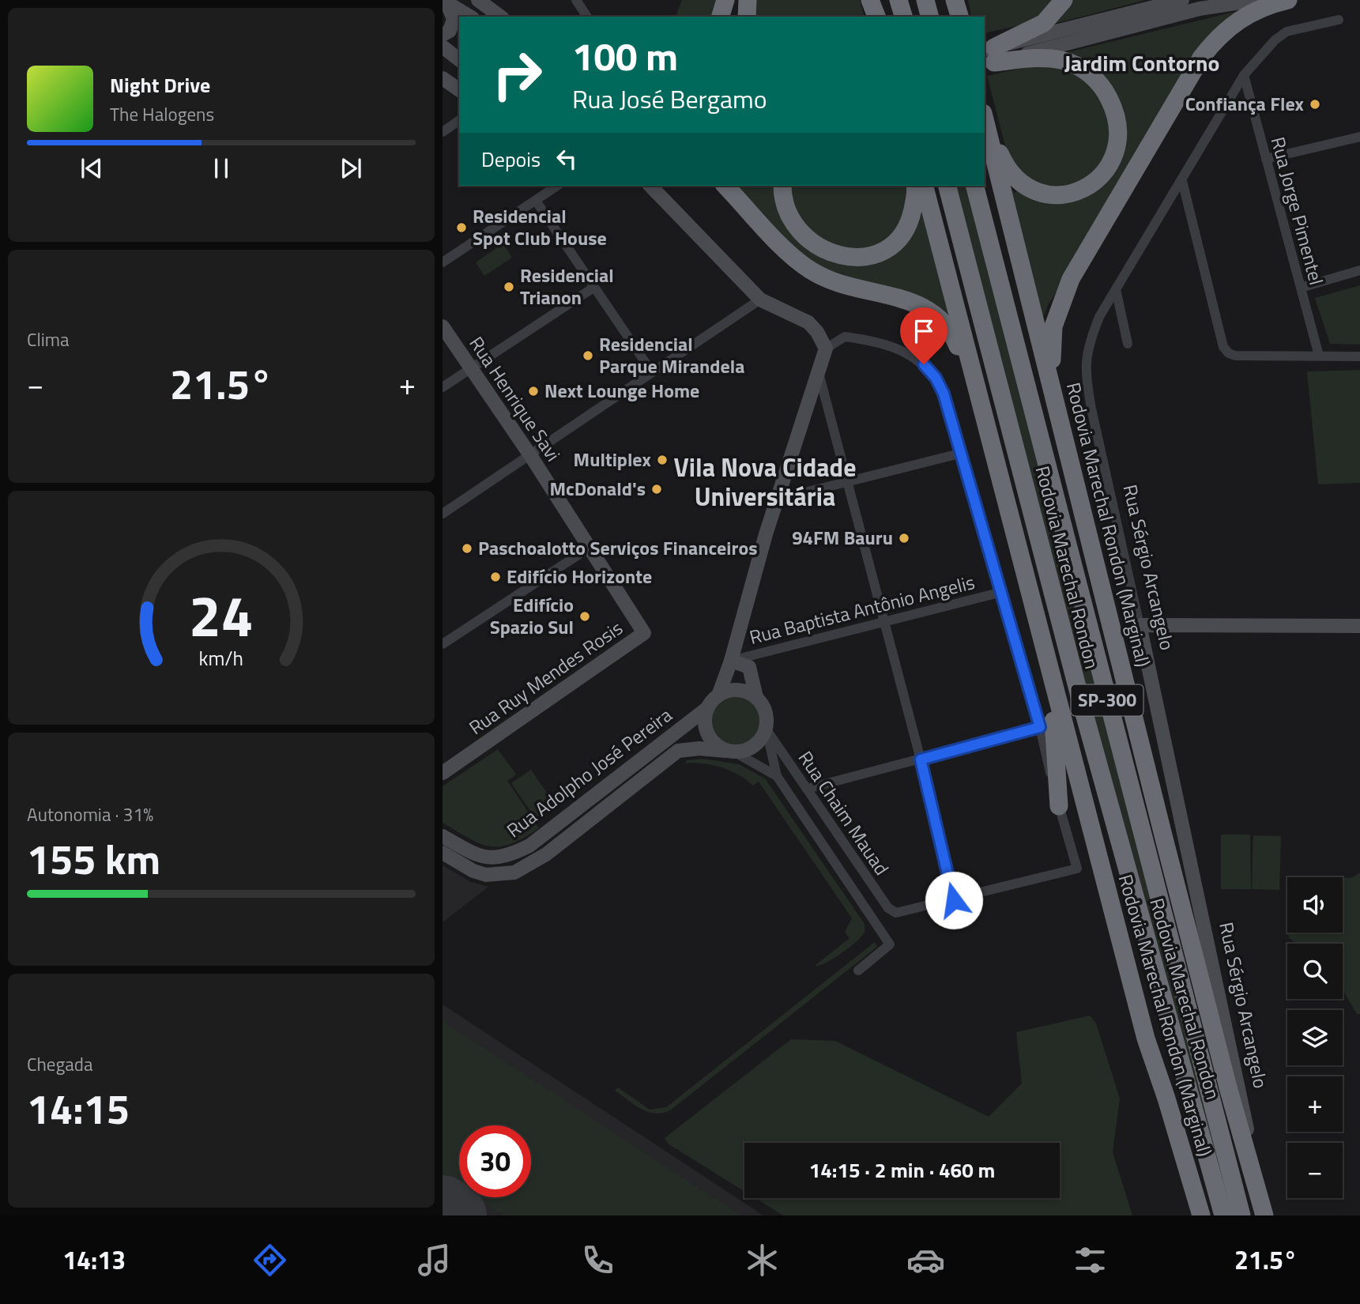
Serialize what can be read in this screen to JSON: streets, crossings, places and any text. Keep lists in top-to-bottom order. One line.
{"streets":{"highway":["Rodovia Marechal Rondon (Marginal)","Rodovia Marechal Rondon","Rua Sérgio Arcangelo","SP-300"],"street":["Rua Jorge Pimentel","Rua Henrique Savi","Rua Baptista Antônio Angelis","Rua Ruy Mendes Rosis","Rua Adolpho José Pereira","Rua Chaim Mauad"]},"crossings":[["Rua Jorge Pimentel","Rua Sérgio Arcangelo"],["Rua Henrique Savi","Rua Ruy Mendes Rosis"],["Rodovia Marechal Rondon (Marginal)","Rua Sérgio Arcangelo"],["Rua Adolpho José Pereira","Rua Chaim Mauad"]],"districts":["Jardim Contorno","Vila Nova Cidade Universitária"],"places":["Confiança Flex","Residencial Spot Club House","Residencial Trianon","Residencial Parque Mirandela","Next Lounge Home","Multiplex","McDonald's","94FM Bauru","Paschoalotto Serviços Financeiros","Edifício Horizonte","Edifício Spazio Sul"],"page":{"turn":["100 m","Rua José Bergamo"],"song":["Night Drive","The Halogens"],"then":"Depois","tile":["Clima",["Autonomia · 31%","155 km"],["Chegada","14:15"]],"heat":["−","21.5°","+"],"map_buttons":["+","−"],"limit":"30","trip":"14:15 · 2 min · 460 m","tabs":["14:13","21.5°"],"gauge":["24","km/h"]}}
